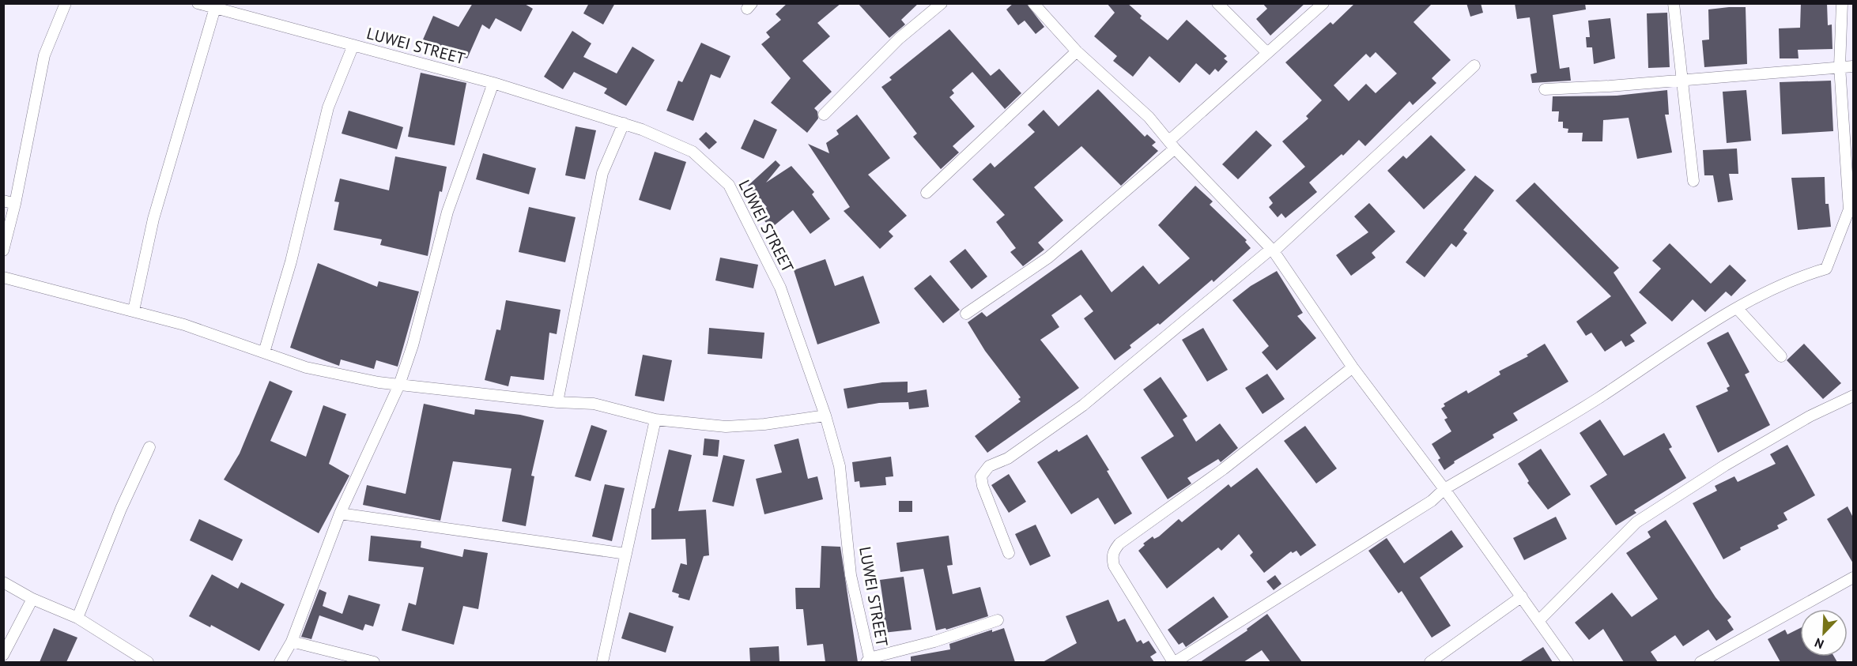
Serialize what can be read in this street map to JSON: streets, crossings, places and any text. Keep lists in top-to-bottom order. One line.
{"streets":{"street":["LUWEI STREET"]},"north":"bottom left"}
